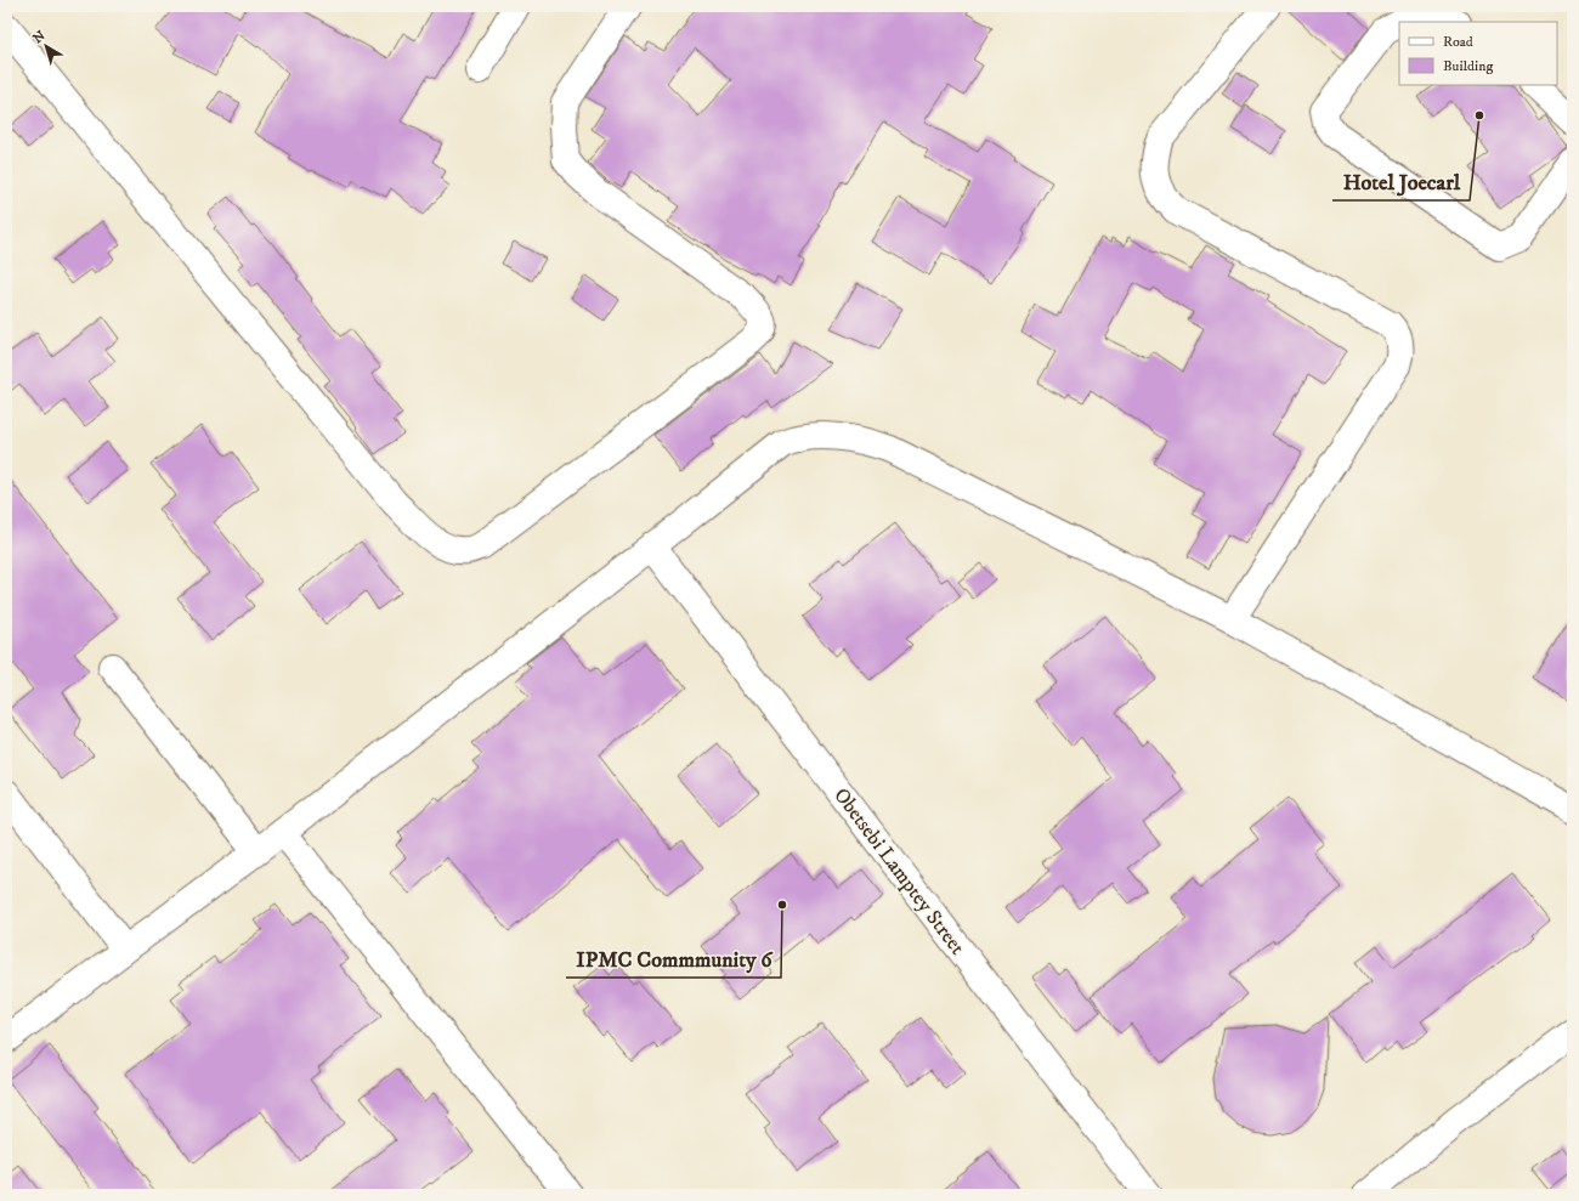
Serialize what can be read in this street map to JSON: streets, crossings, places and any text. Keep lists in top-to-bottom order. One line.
{"streets":{"street":["Obetsebi Lamptey Street"]},"places":["Hotel Joecarl","IPMC Commmunity 6"],"legend":["Road","Building"],"north":"top left"}
